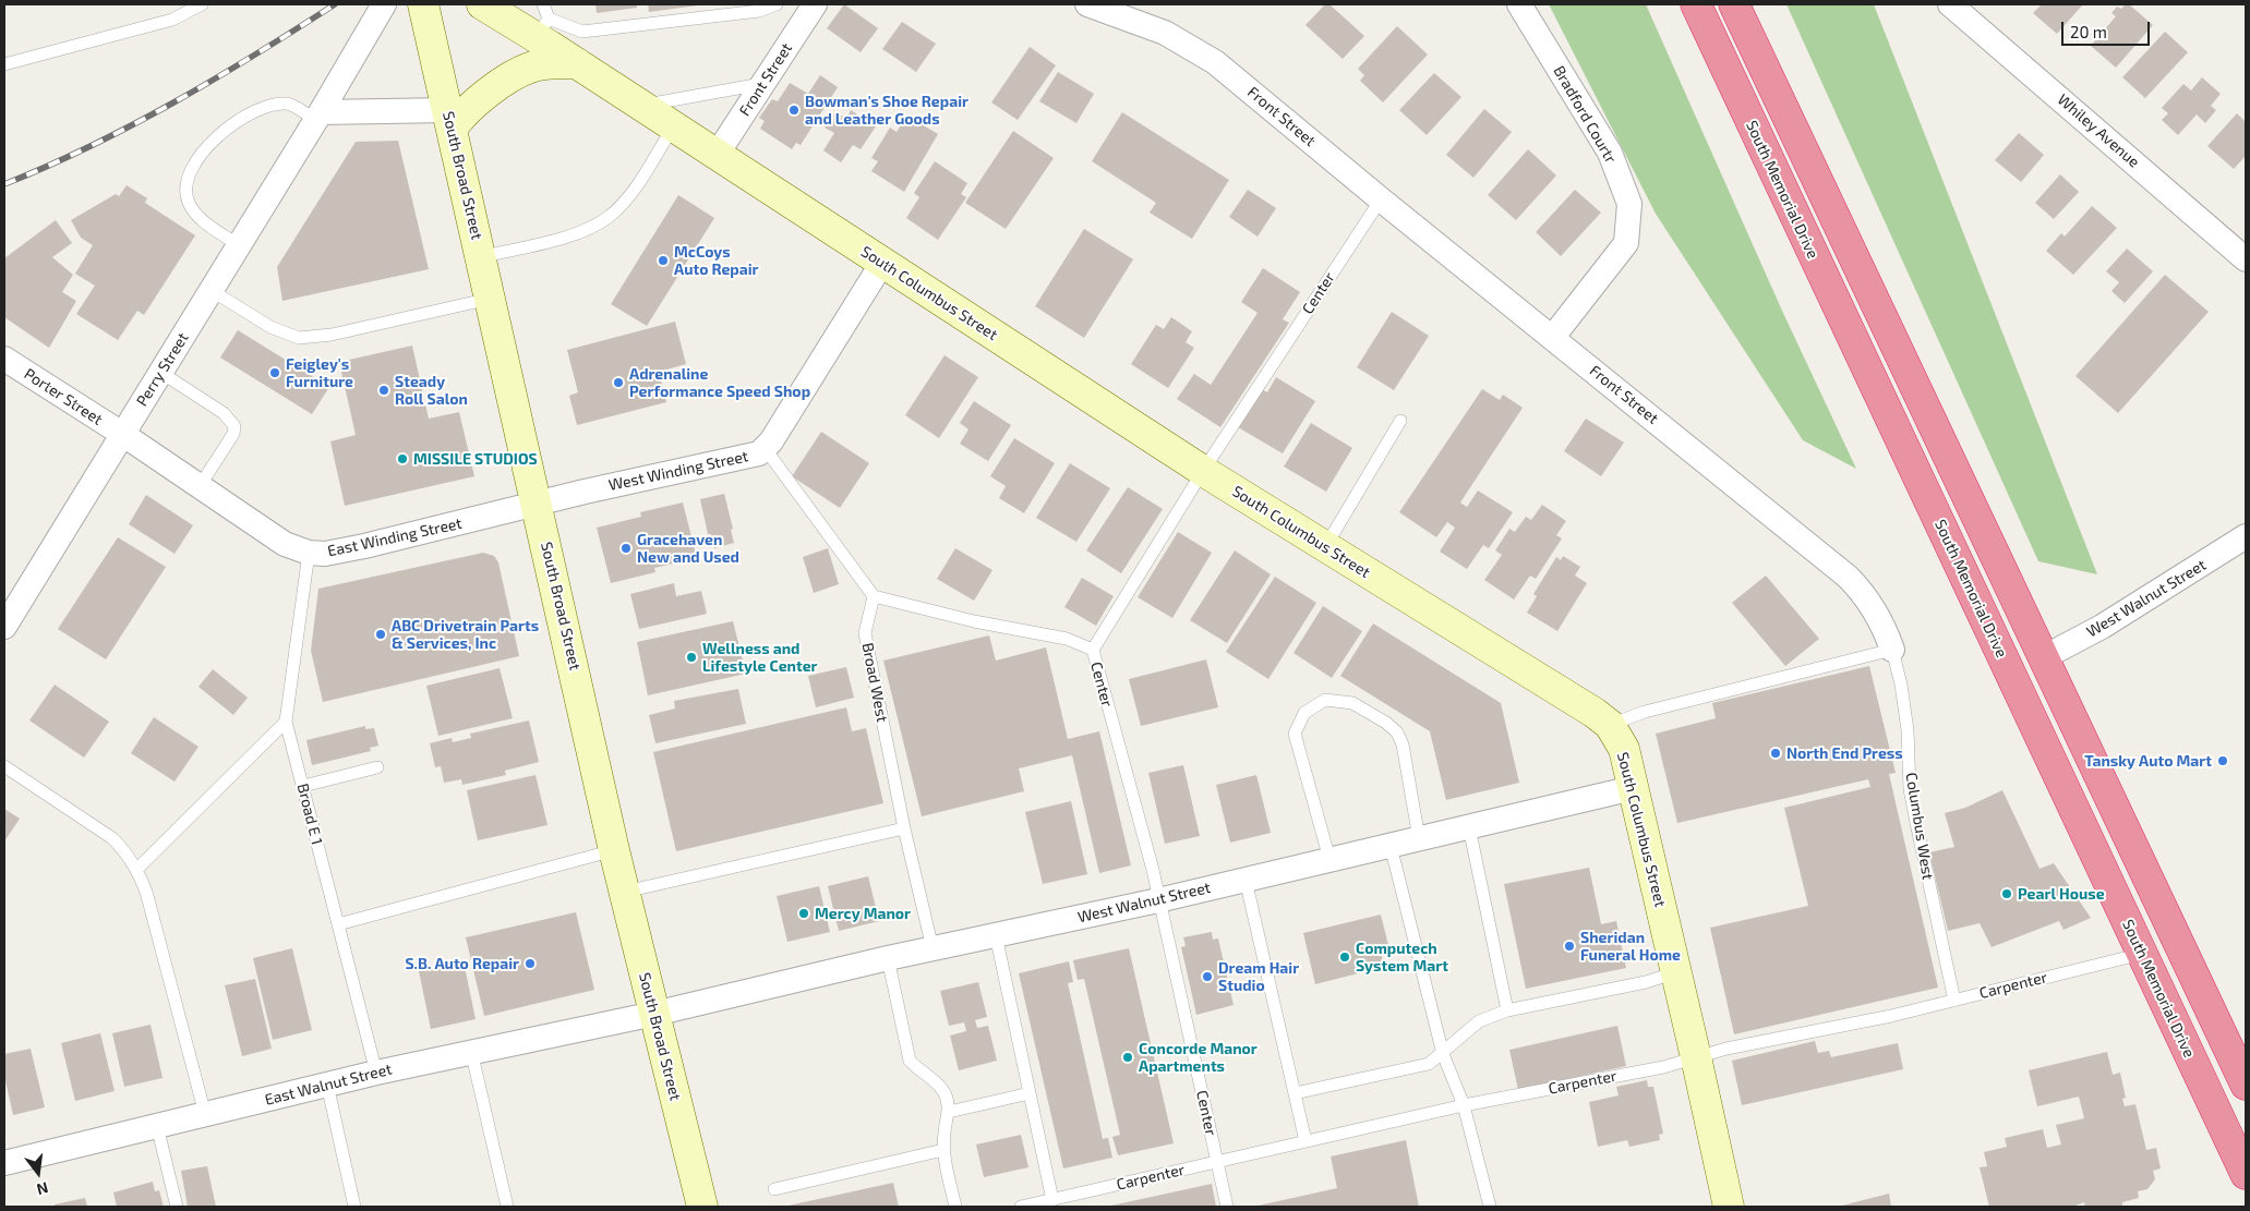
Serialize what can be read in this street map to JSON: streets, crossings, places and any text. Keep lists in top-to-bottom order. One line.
{"streets":{"highway":["South Memorial Drive"],"street":["Front Street","Bradford Courtr","Whiley Avenue","South Broad Street","South Columbus Street","Perry Street","Porter Street","West Winding Street","East Winding Street","West Walnut Street","East Walnut Street"],"lane":["Center","Broad West","Broad E 1","Columbus West","Carpenter"]},"crossings":[["Front Street","Bradford Courtr"],["Front Street","South Columbus Street"],["Front Street","Center"],["Front Street","Columbus West"],["South Broad Street","West Winding Street"],["South Broad Street","East Winding Street"],["South Broad Street","West Walnut Street"],["South Broad Street","East Walnut Street"],["South Memorial Drive","Carpenter"],["South Columbus Street","Center"],["South Columbus Street","West Winding Street"],["South Columbus Street","West Walnut Street"],["South Columbus Street","Carpenter"],["Center","West Walnut Street"],["Center","Carpenter"],["Perry Street","Porter Street"],["Perry Street","East Winding Street"],["Porter Street","East Winding Street"],["West Winding Street","East Winding Street"],["East Winding Street","Broad E 1"],["West Walnut Street","Broad West"],["West Walnut Street","East Walnut Street"],["Broad E 1","East Walnut Street"],["Columbus West","Carpenter"]],"places":["Bowman's Shoe Repair and Leather Goods","McCoys Auto Repair","Feigley's Furniture","Adrenaline Performance Speed Shop","Steady Roll Salon","MISSILE STUDIOS","Gracehaven New and Used","ABC Drivetrain Parts & Services, Inc","Wellness and Lifestyle Center","North End Press","Tansky Auto Mart","Pearl House","Mercy Manor","Sheridan Funeral Home","Computech System Mart","S.B. Auto Repair","Dream Hair Studio","Concorde Manor Apartments"],"scale_bar":"20 m","north":"bottom"}
